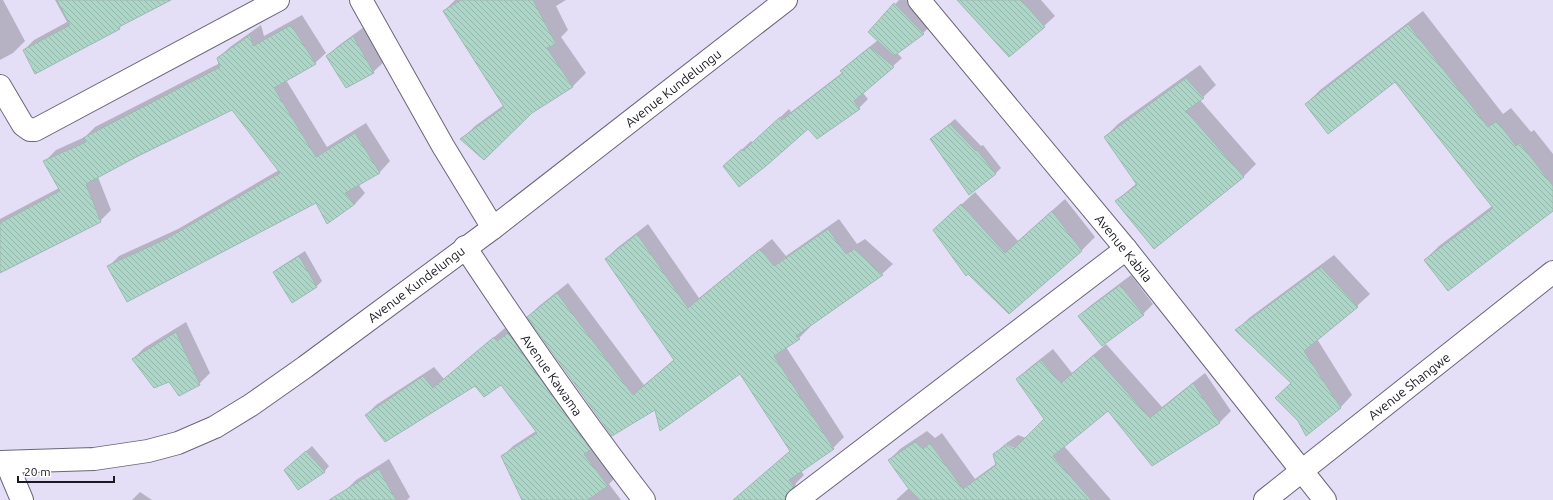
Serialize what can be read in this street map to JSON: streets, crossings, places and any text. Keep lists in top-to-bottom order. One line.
{"streets":{"street":["Avenue Kundelungu","Avenue Kabila","Avenue Kawama","Avenue Shangwe"]},"crossings":[["Avenue Kundelungu","Avenue Kawama"],["Avenue Kabila","Avenue Shangwe"]],"scale_bar":"20 m"}
